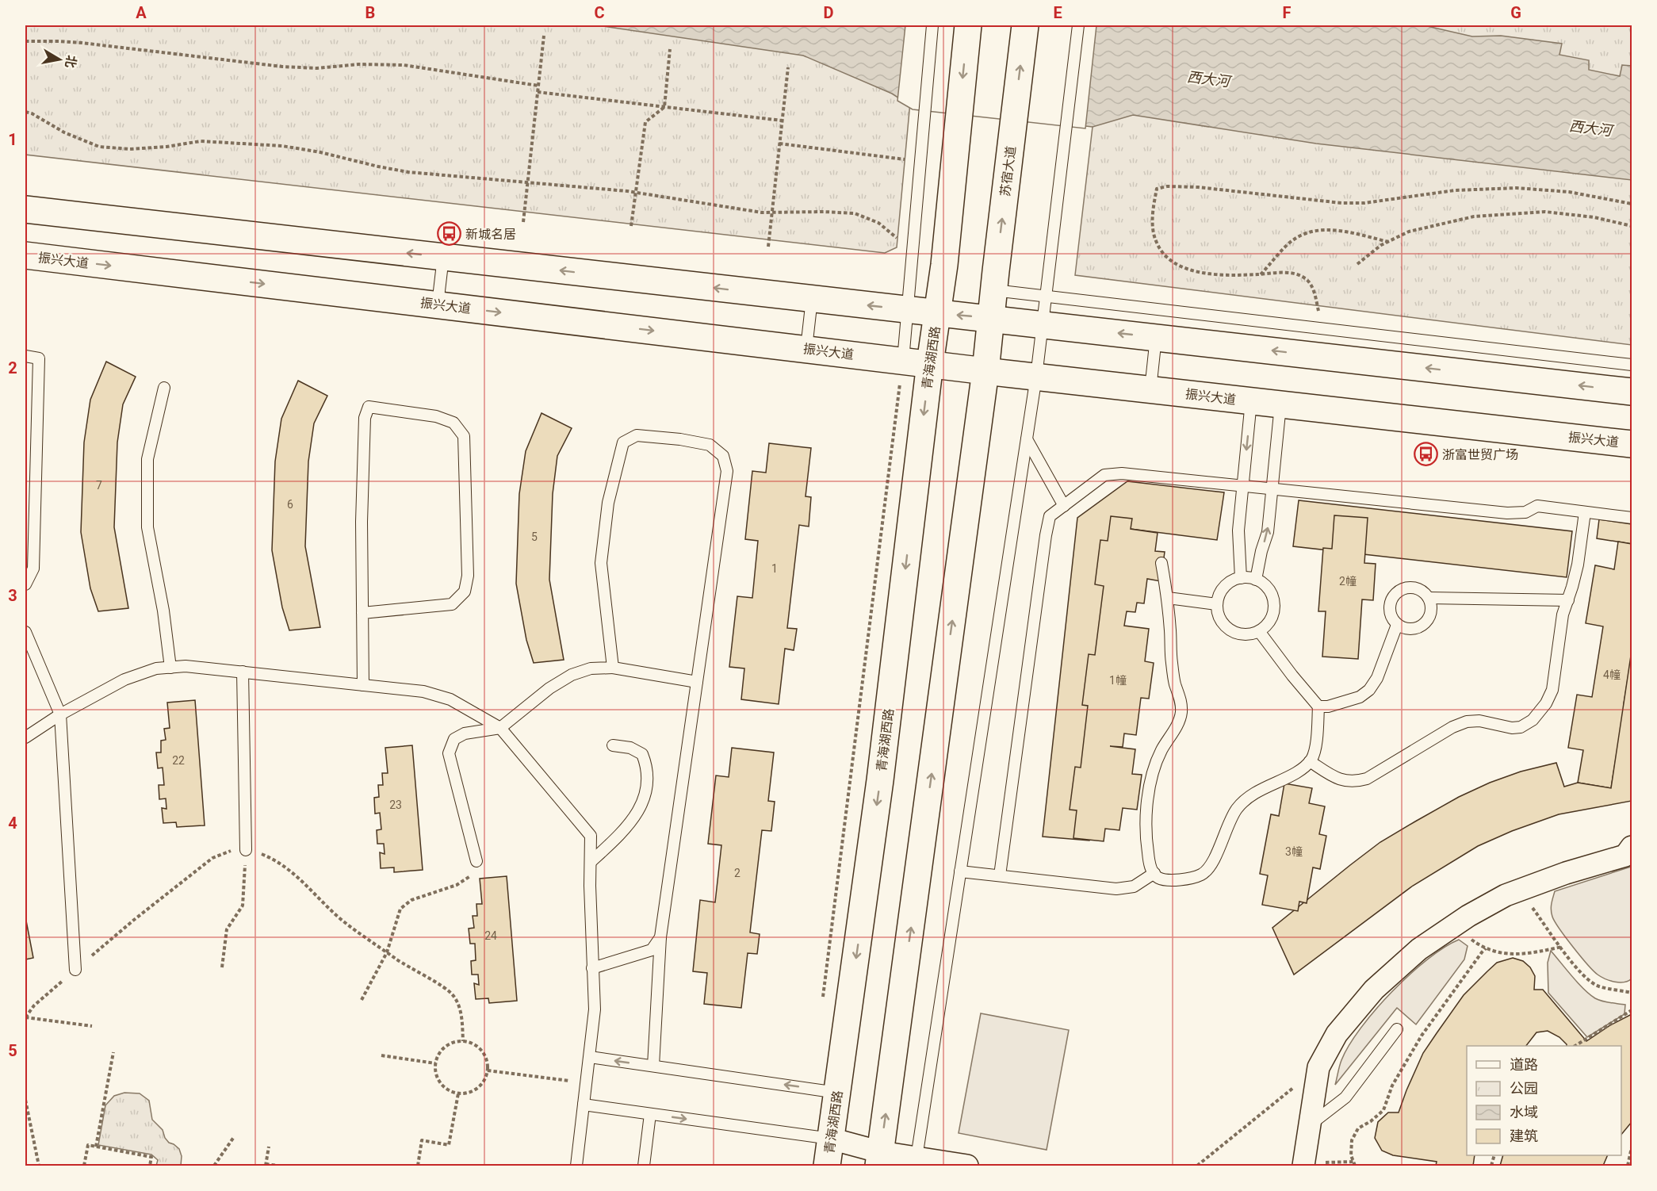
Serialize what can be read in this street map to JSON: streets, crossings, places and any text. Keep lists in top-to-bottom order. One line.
{"streets":{"main road":["苏宿大道","振兴大道","青海湖西路"]},"crossings":[["振兴大道","青海湖西路"]],"water":["西大河"],"places":{"bus stop":["新城名居","浙富世贸广场"]},"house_numbers":["7","6","5","1","2幢","4幢","1幢","22","23","3幢","2","24"],"legend":["道路","公园","水域","建筑"],"north":"right","grid":{"columns":["A","B","C","D","E","F","G"],"rows":["1","2","3","4","5"]}}
